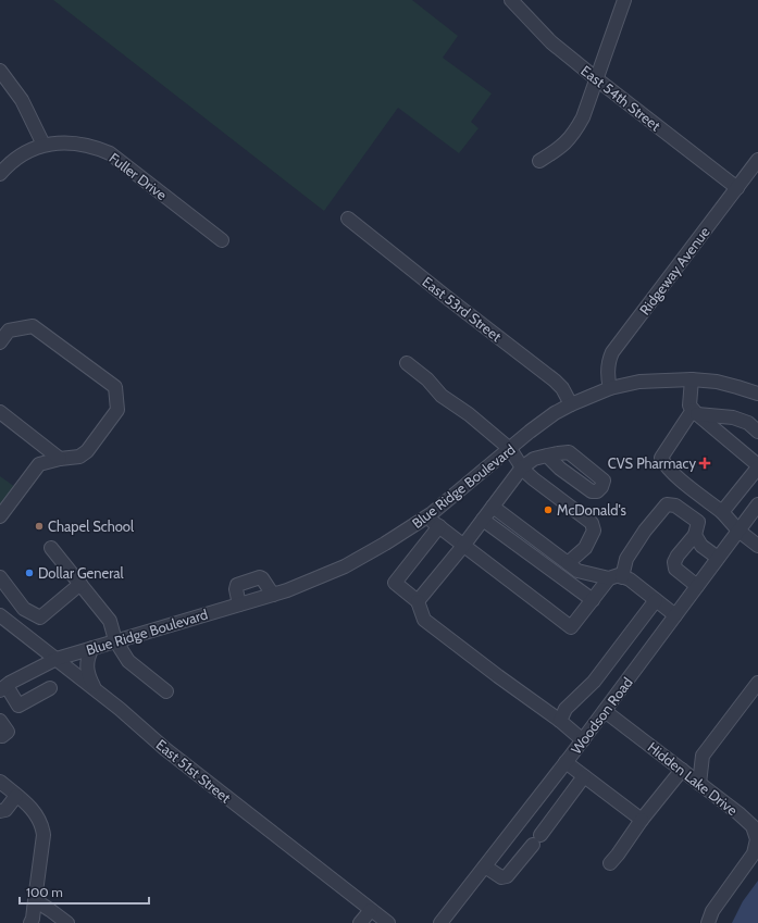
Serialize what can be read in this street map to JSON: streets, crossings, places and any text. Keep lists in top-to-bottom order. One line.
{"streets":{"street":["East 54th Street","Fuller Drive","Ridgeway Avenue","East 53rd Street","Blue Ridge Boulevard","Woodson Road","East 51st Street","Hidden Lake Drive"]},"crossings":[["East 54th Street","Ridgeway Avenue"],["Ridgeway Avenue","Blue Ridge Boulevard"],["East 53rd Street","Blue Ridge Boulevard"],["Blue Ridge Boulevard","East 51st Street"],["Woodson Road","Hidden Lake Drive"]],"places":{"health":["CVS Pharmacy"],"other":["McDonald's","Chapel School","Dollar General"]},"scale_bar":"100 m"}
